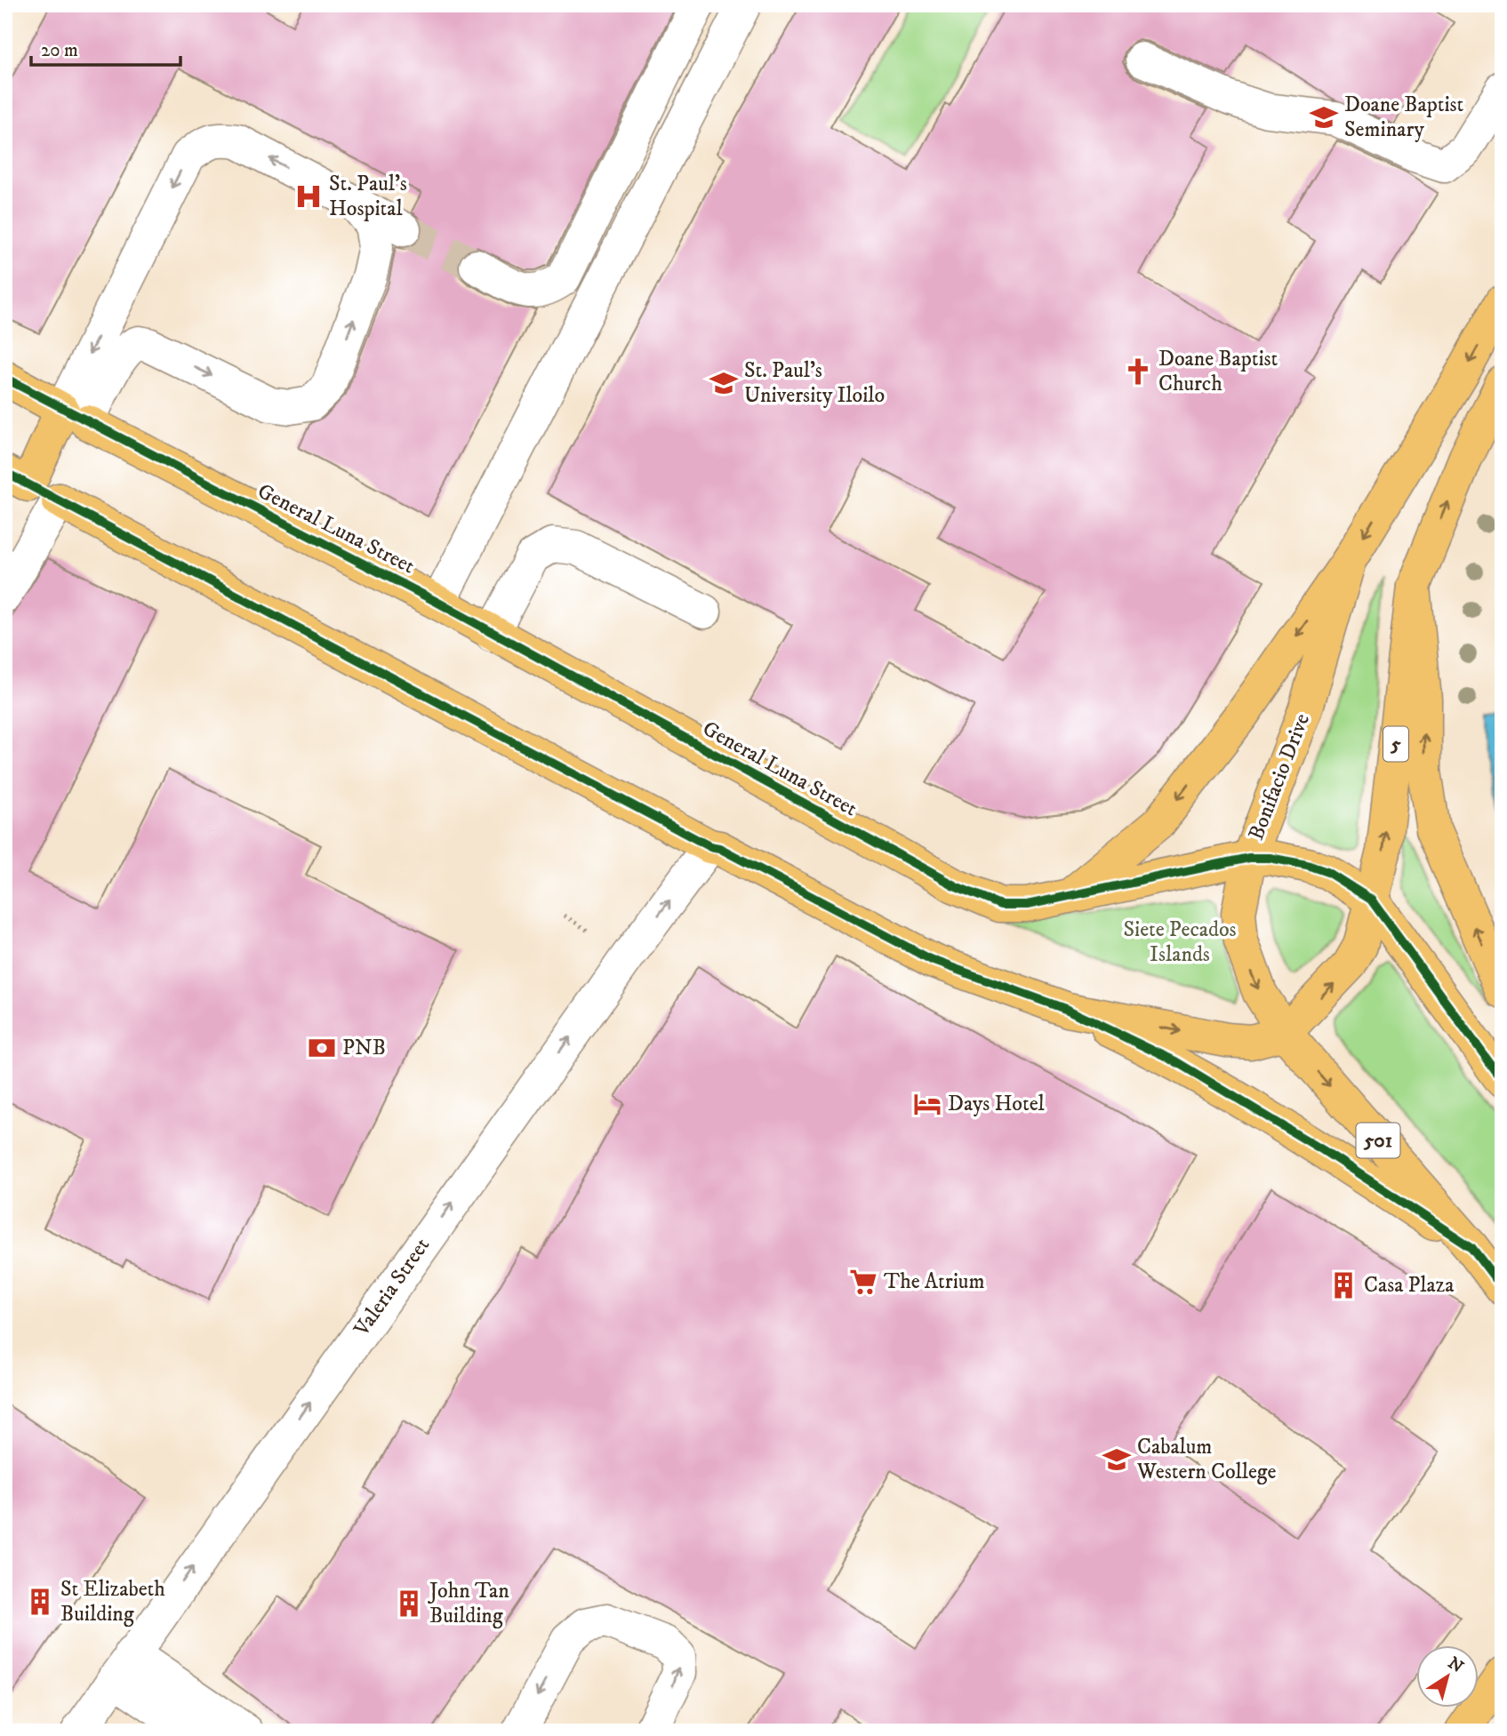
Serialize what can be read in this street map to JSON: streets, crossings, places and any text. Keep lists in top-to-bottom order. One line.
{"streets":{"main road":["General Luna Street","5","Bonifacio Drive","501"],"street":["Valeria Street"]},"crossings":[["General Luna Street","5"],["General Luna Street","Bonifacio Drive"],["5","Bonifacio Drive"],["5","501"],["Bonifacio Drive","501"]],"one_way":["Valeria Street"],"parks":["Siete Pecados Islands"],"places":{"school or university":["Doane Baptist Seminary","St. Paul's University Iloilo","Cabalum Western College"],"hospital":["St. Paul's Hospital"],"church":["Doane Baptist Church"],"bank":["PNB"],"hotel":["Days Hotel"],"supermarket":["The Atrium"],"building":["Casa Plaza","St Elizabeth Building","John Tan Building"]},"scale_bar":"20 m","north":"top right"}
